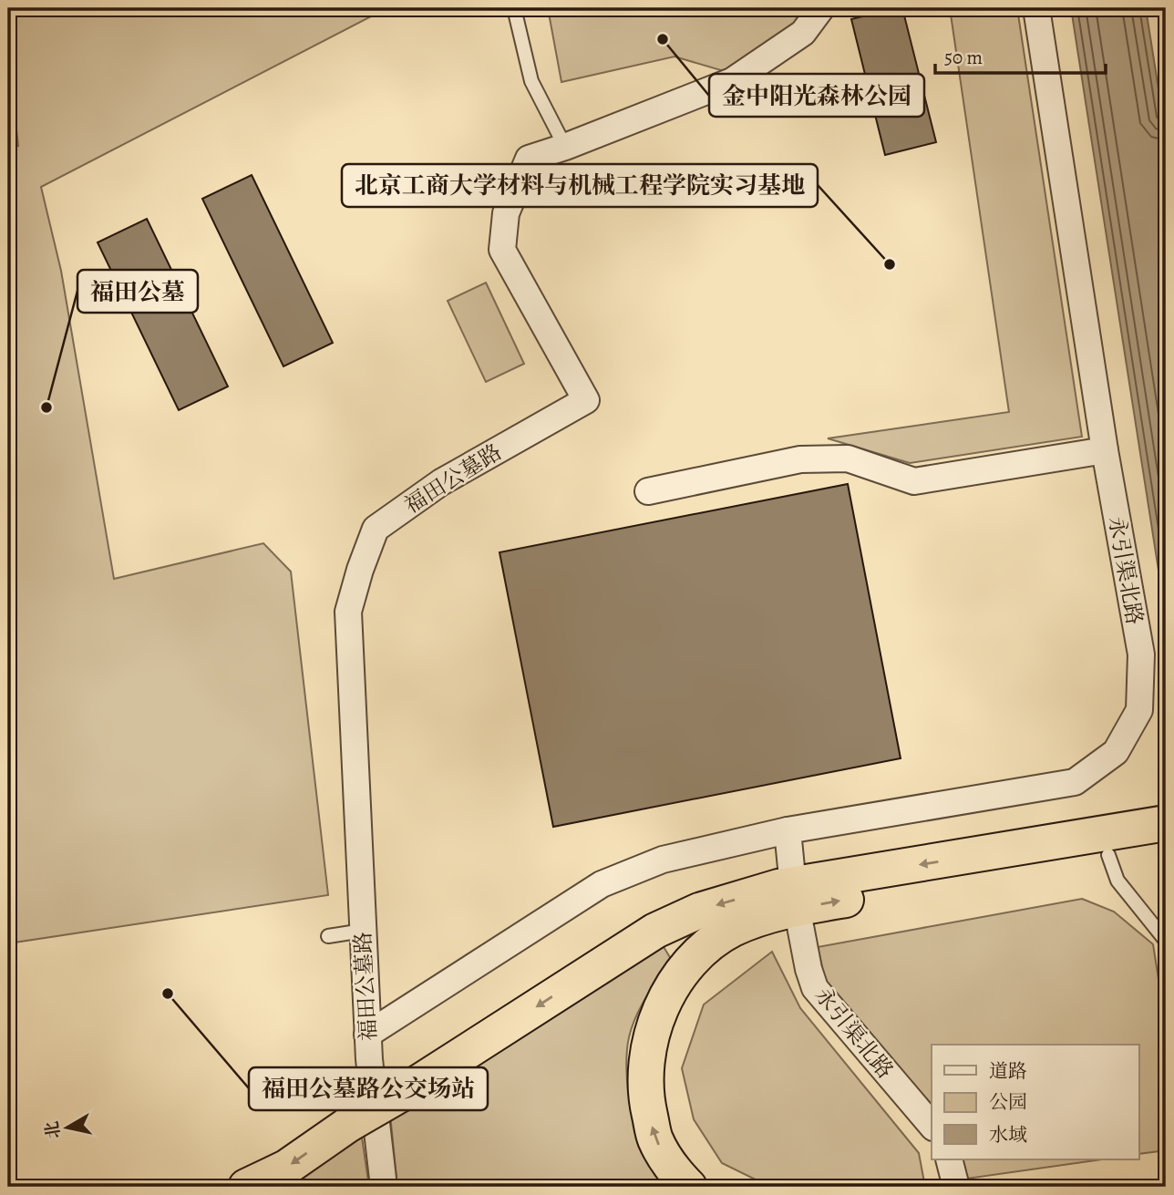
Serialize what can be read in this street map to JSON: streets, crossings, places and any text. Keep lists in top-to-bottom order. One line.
{"streets":{"street":["福田公墓路","永引渠北路"]},"crossings":[["福田公墓路","永引渠北路"]],"places":["金中阳光森林公园","北京工商大学材料与机械工程学院实习基地","福田公墓","福田公墓路公交场站"],"legend":["道路","公园","水域"],"scale_bar":"50 m","north":"left"}
